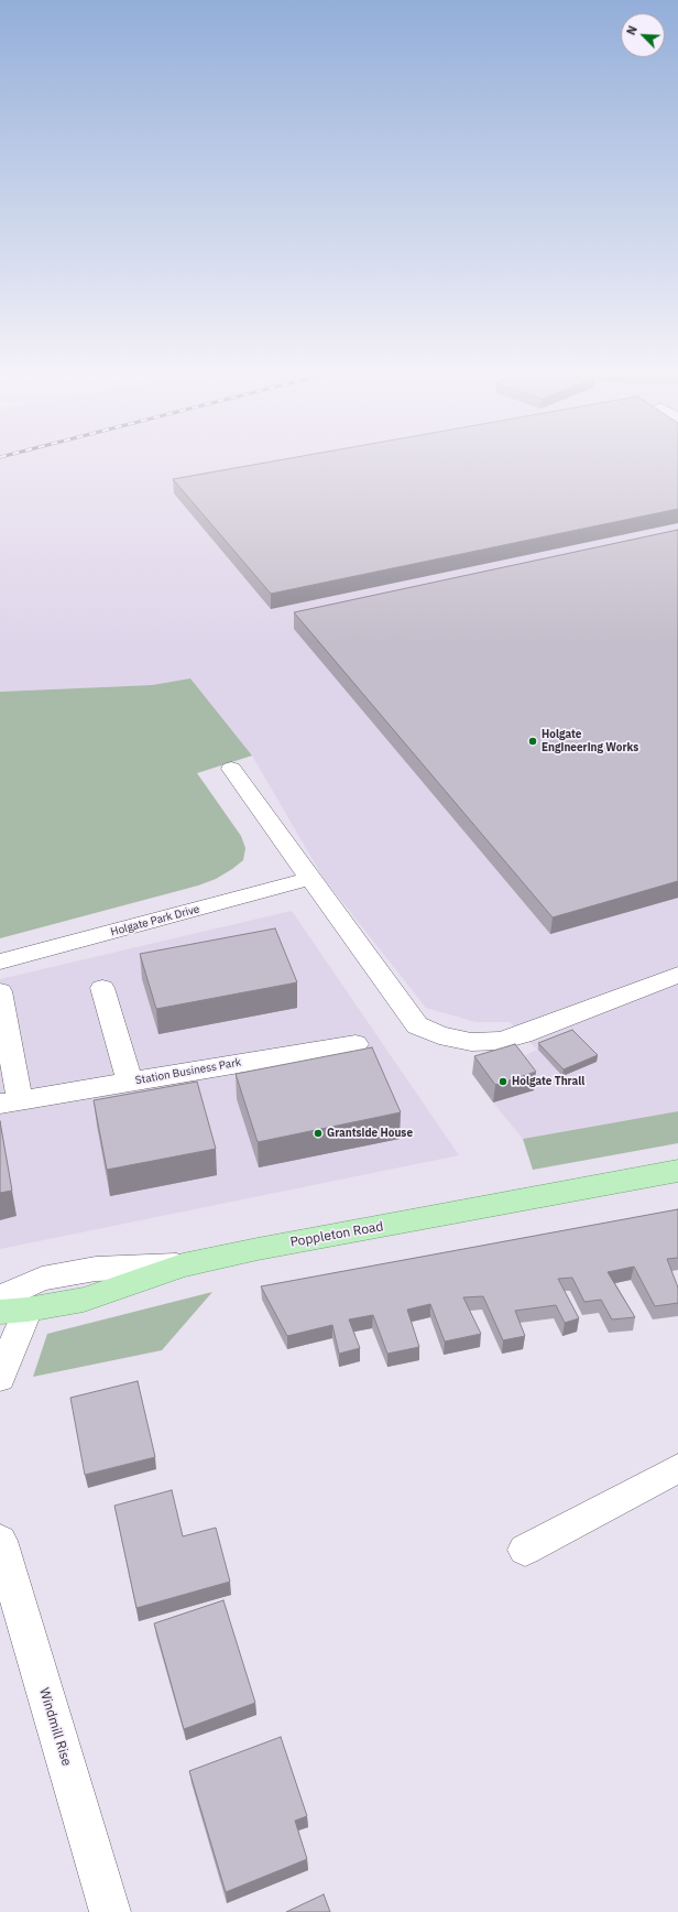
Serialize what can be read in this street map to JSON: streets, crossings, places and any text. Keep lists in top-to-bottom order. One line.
{"streets":{"main road":["Poppleton Road"],"street":["Holgate Park Drive","Station Business Park","Windmill Rise"]},"places":["Holgate Engineering Works","Holgate Thrall","Grantside House"],"north":"top left"}
